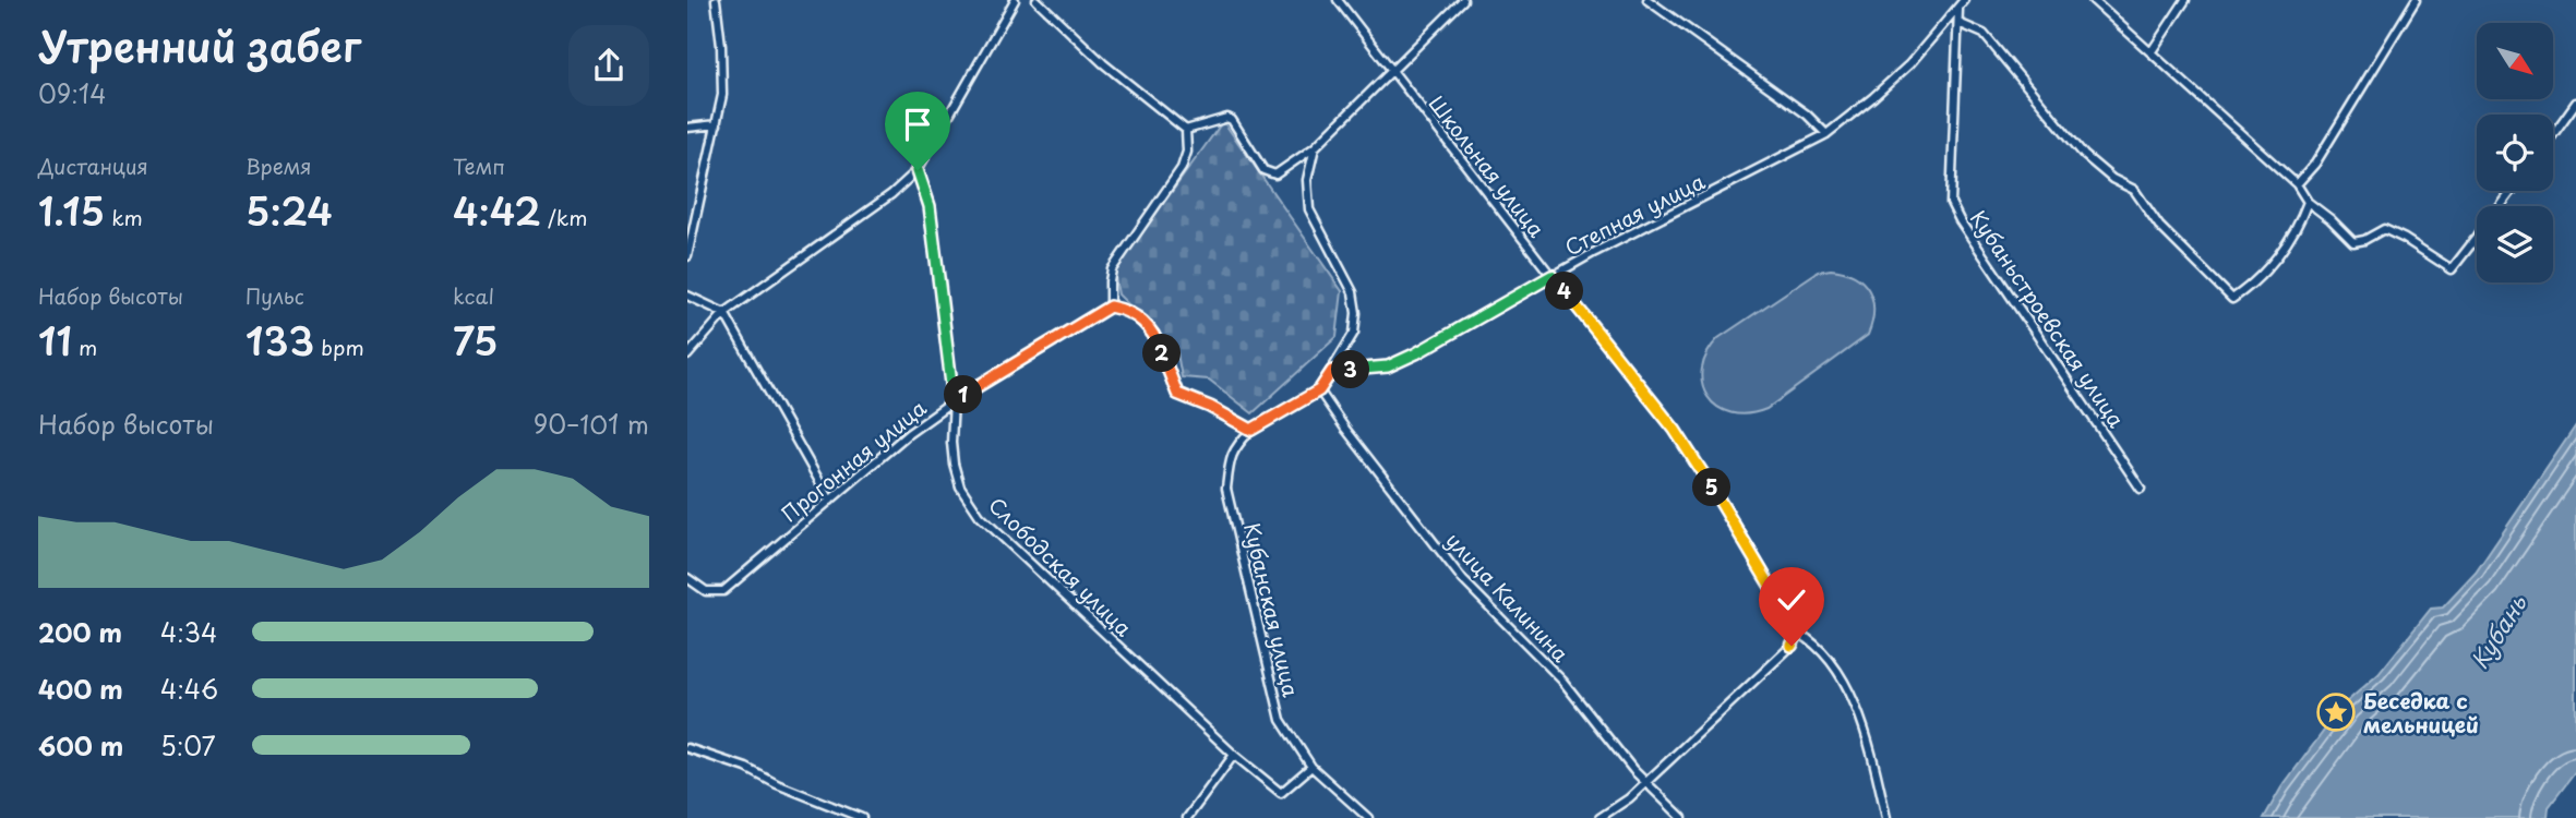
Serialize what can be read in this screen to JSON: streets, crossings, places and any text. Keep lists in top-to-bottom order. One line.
{"streets":{"street":["Школьная улица","Степная улица","Кубаньстроевская улица","Прогонная улица","Слободская улица","улица Калинина","Кубанская улица"]},"crossings":[["Школьная улица","Степная улица"],["Степная улица","Кубаньстроевская улица"],["Прогонная улица","Слободская улица"],["Слободская улица","Кубанская улица"]],"water":["Кубань"],"places":{"place":["Беседка с мельницей"]},"north":"bottom right","page":{"heading":["Утренний забег","09:14"],"stats":[["Дистанция","1.15 km"],["Время","5:24"],["Темп","4:42 /km"],["Набор высоты","11 m"],["Пульс","133 bpm"],["kcal","75"]],"pins":["4","2","3","1","5"],"chart":["Набор высоты","90–101 m"],"list":[{"name":"200 m","note":"4:34"},{"name":"400 m","note":"4:46"},{"name":"600 m","note":"5:07"}]}}
